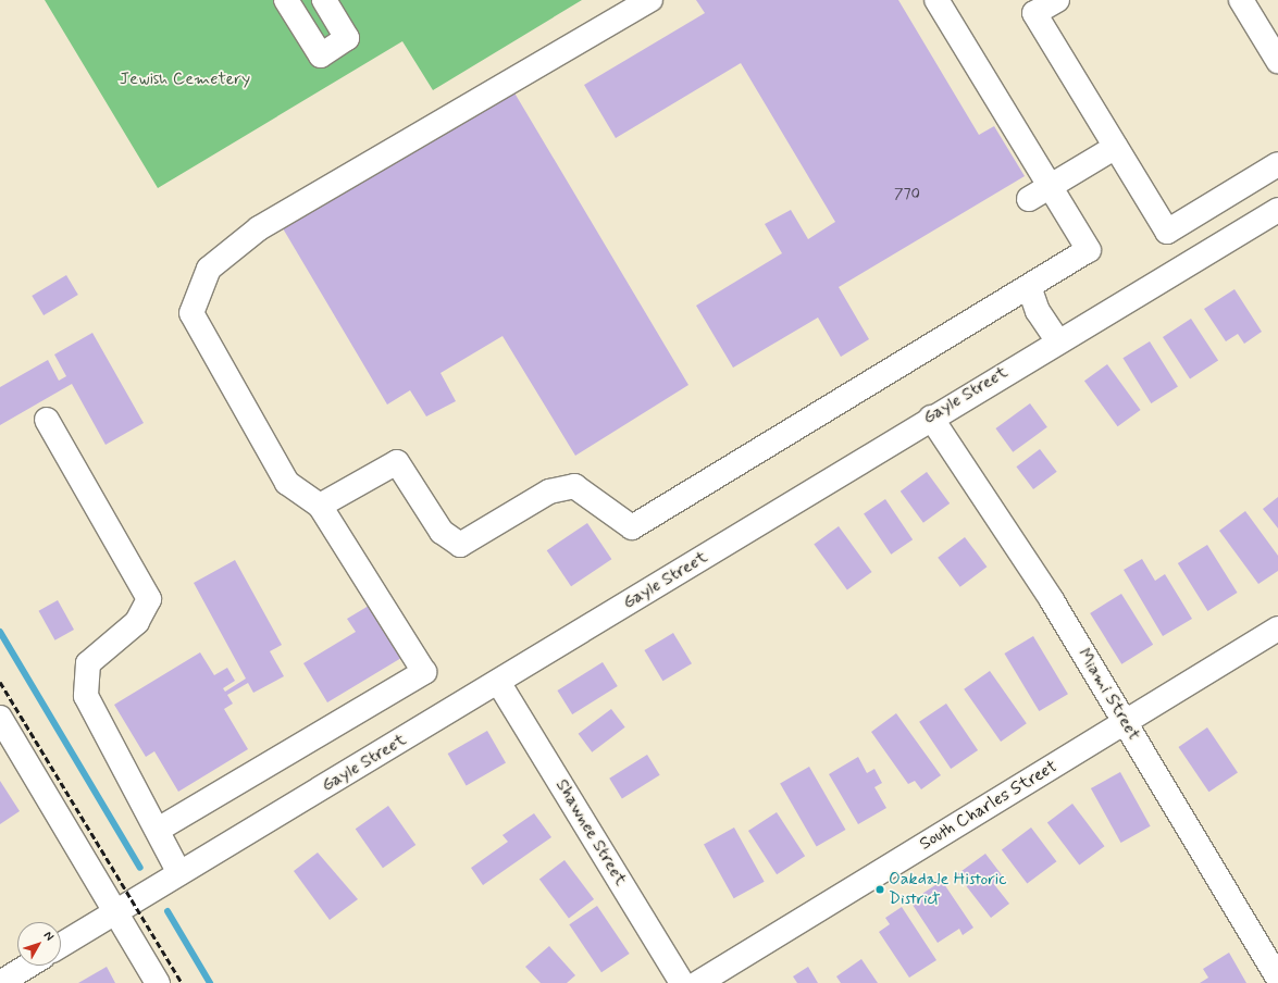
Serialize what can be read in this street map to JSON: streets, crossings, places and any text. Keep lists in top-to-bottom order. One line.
{"streets":{"street":["Gayle Street","Miami Street","South Charles Street","Shawnee Street"]},"crossings":[["Gayle Street","Miami Street"],["Gayle Street","Shawnee Street"],["Miami Street","South Charles Street"]],"parks":["Jewish Cemetery"],"places":["Oakdale Historic District"],"house_numbers":["770"],"north":"top right"}
